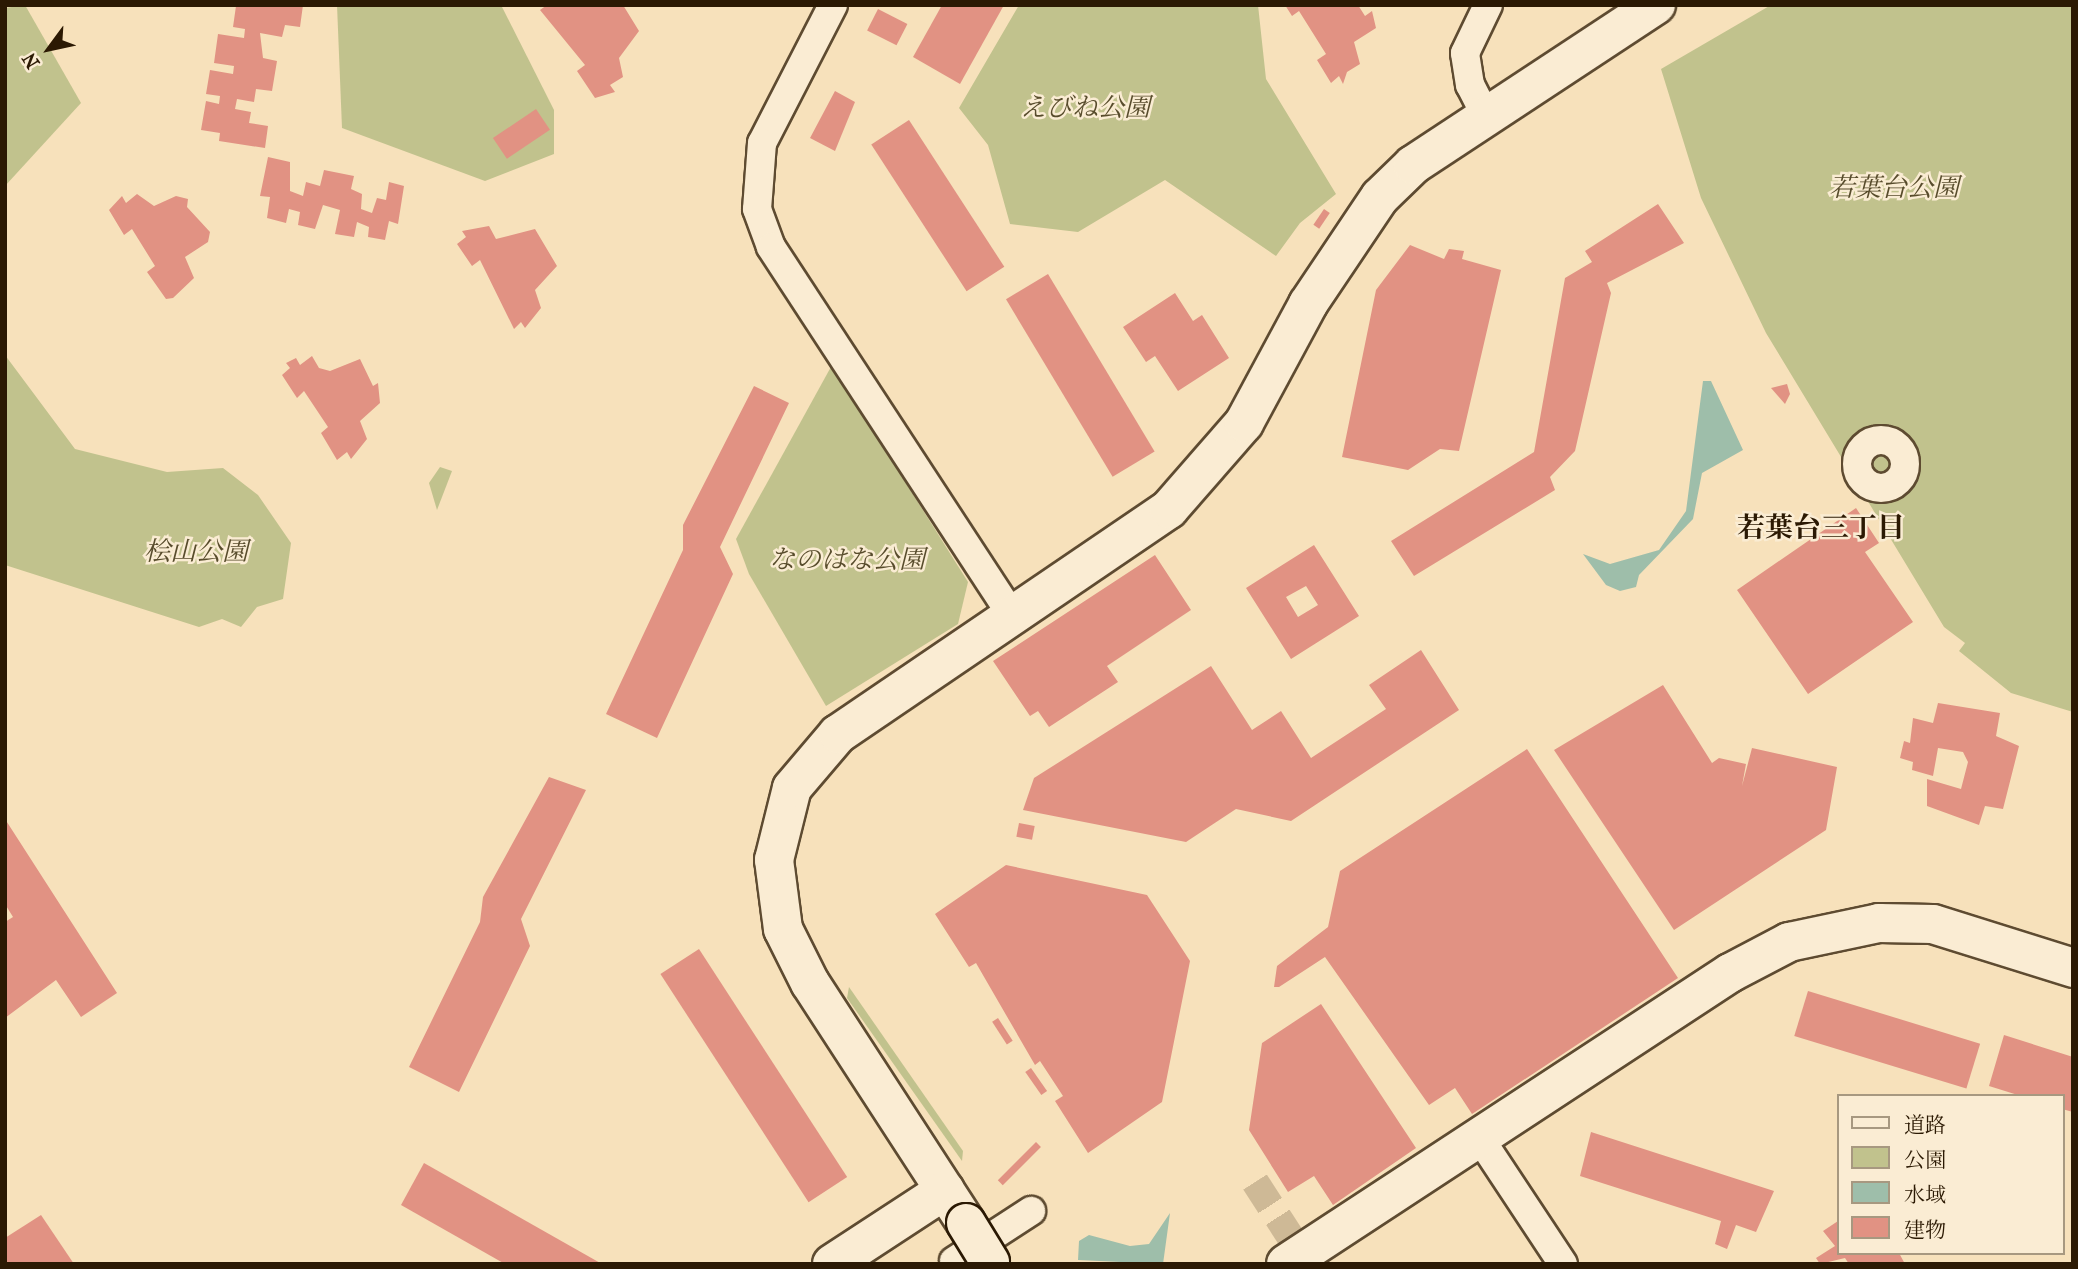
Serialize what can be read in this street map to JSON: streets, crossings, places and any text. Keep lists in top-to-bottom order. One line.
{"districts":["若葉台三丁目"],"parks":["えびね公園","若葉台公園","桧山公園","なのはな公園"],"legend":["道路","公園","水域","建物"],"north":"bottom left"}
